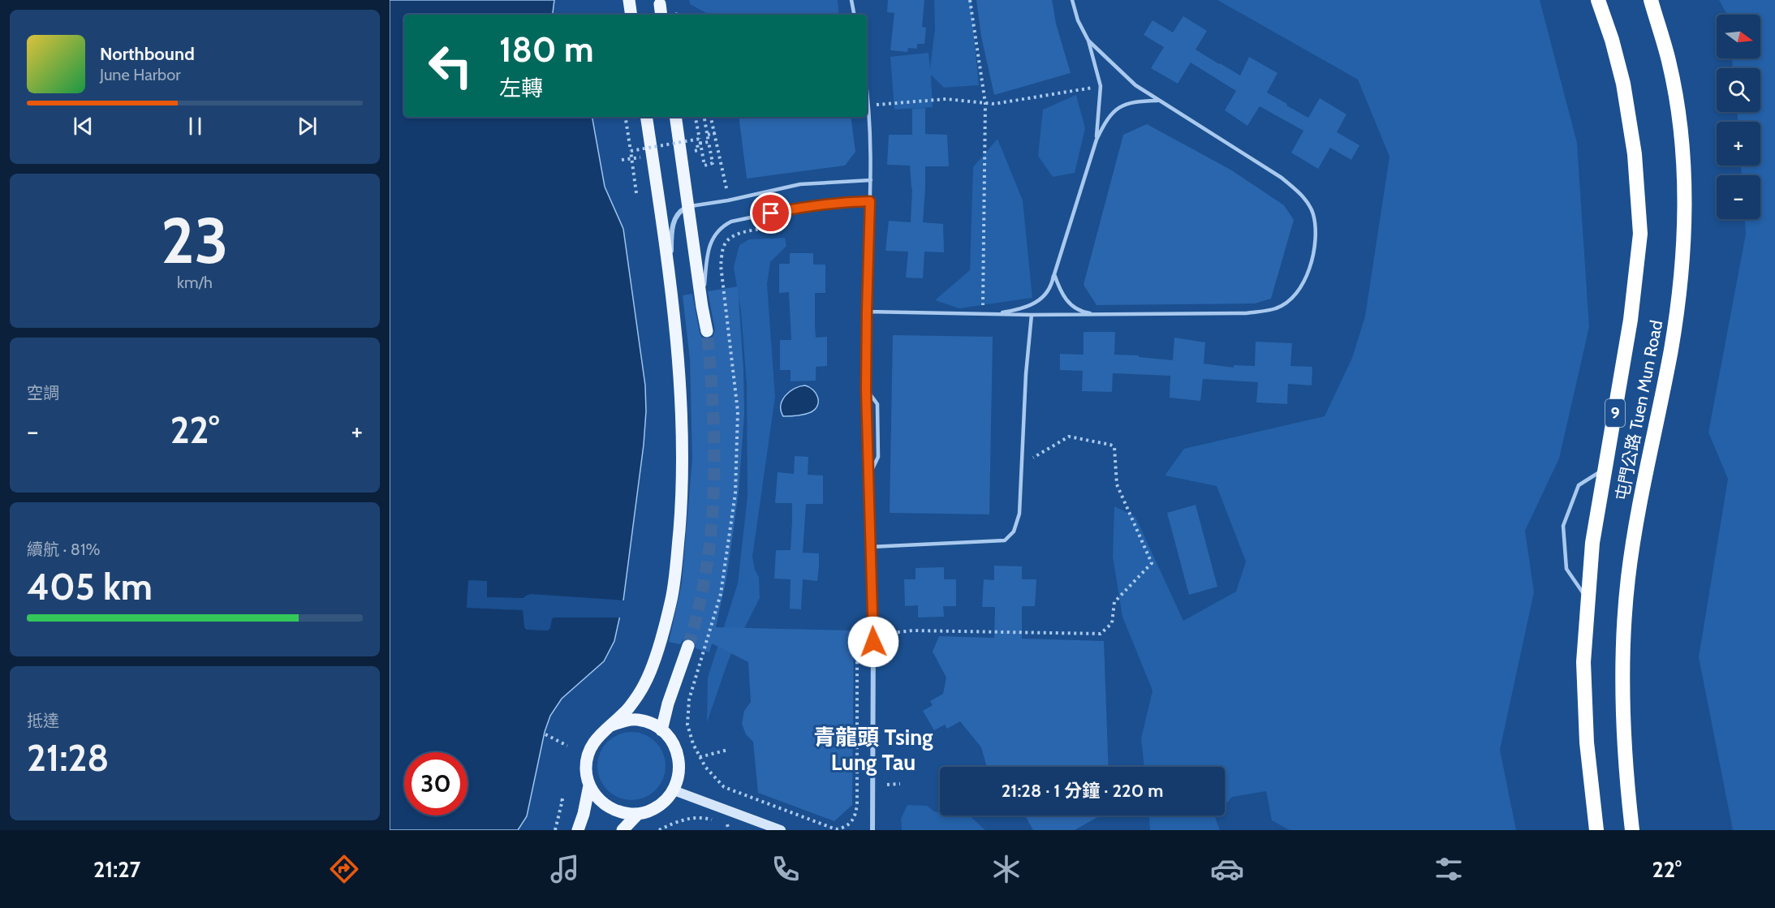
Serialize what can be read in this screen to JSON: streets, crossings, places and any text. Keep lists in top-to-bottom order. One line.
{"streets":{"highway":["屯門公路 Tuen Mun Road","9"]},"districts":["青龍頭 Tsing Lung Tau"],"north":"right","page":{"map_buttons":["+","−"],"turn":["180 m","左轉"],"song":["Northbound","June Harbor"],"tile":[["23","km/h"],"空調",["續航 · 81%","405 km"],["抵達","21:28"]],"heat":["−","22°","+"],"limit":"30","trip":"21:28 · 1 分鐘 · 220 m","tabs":["21:27","22°"]}}
